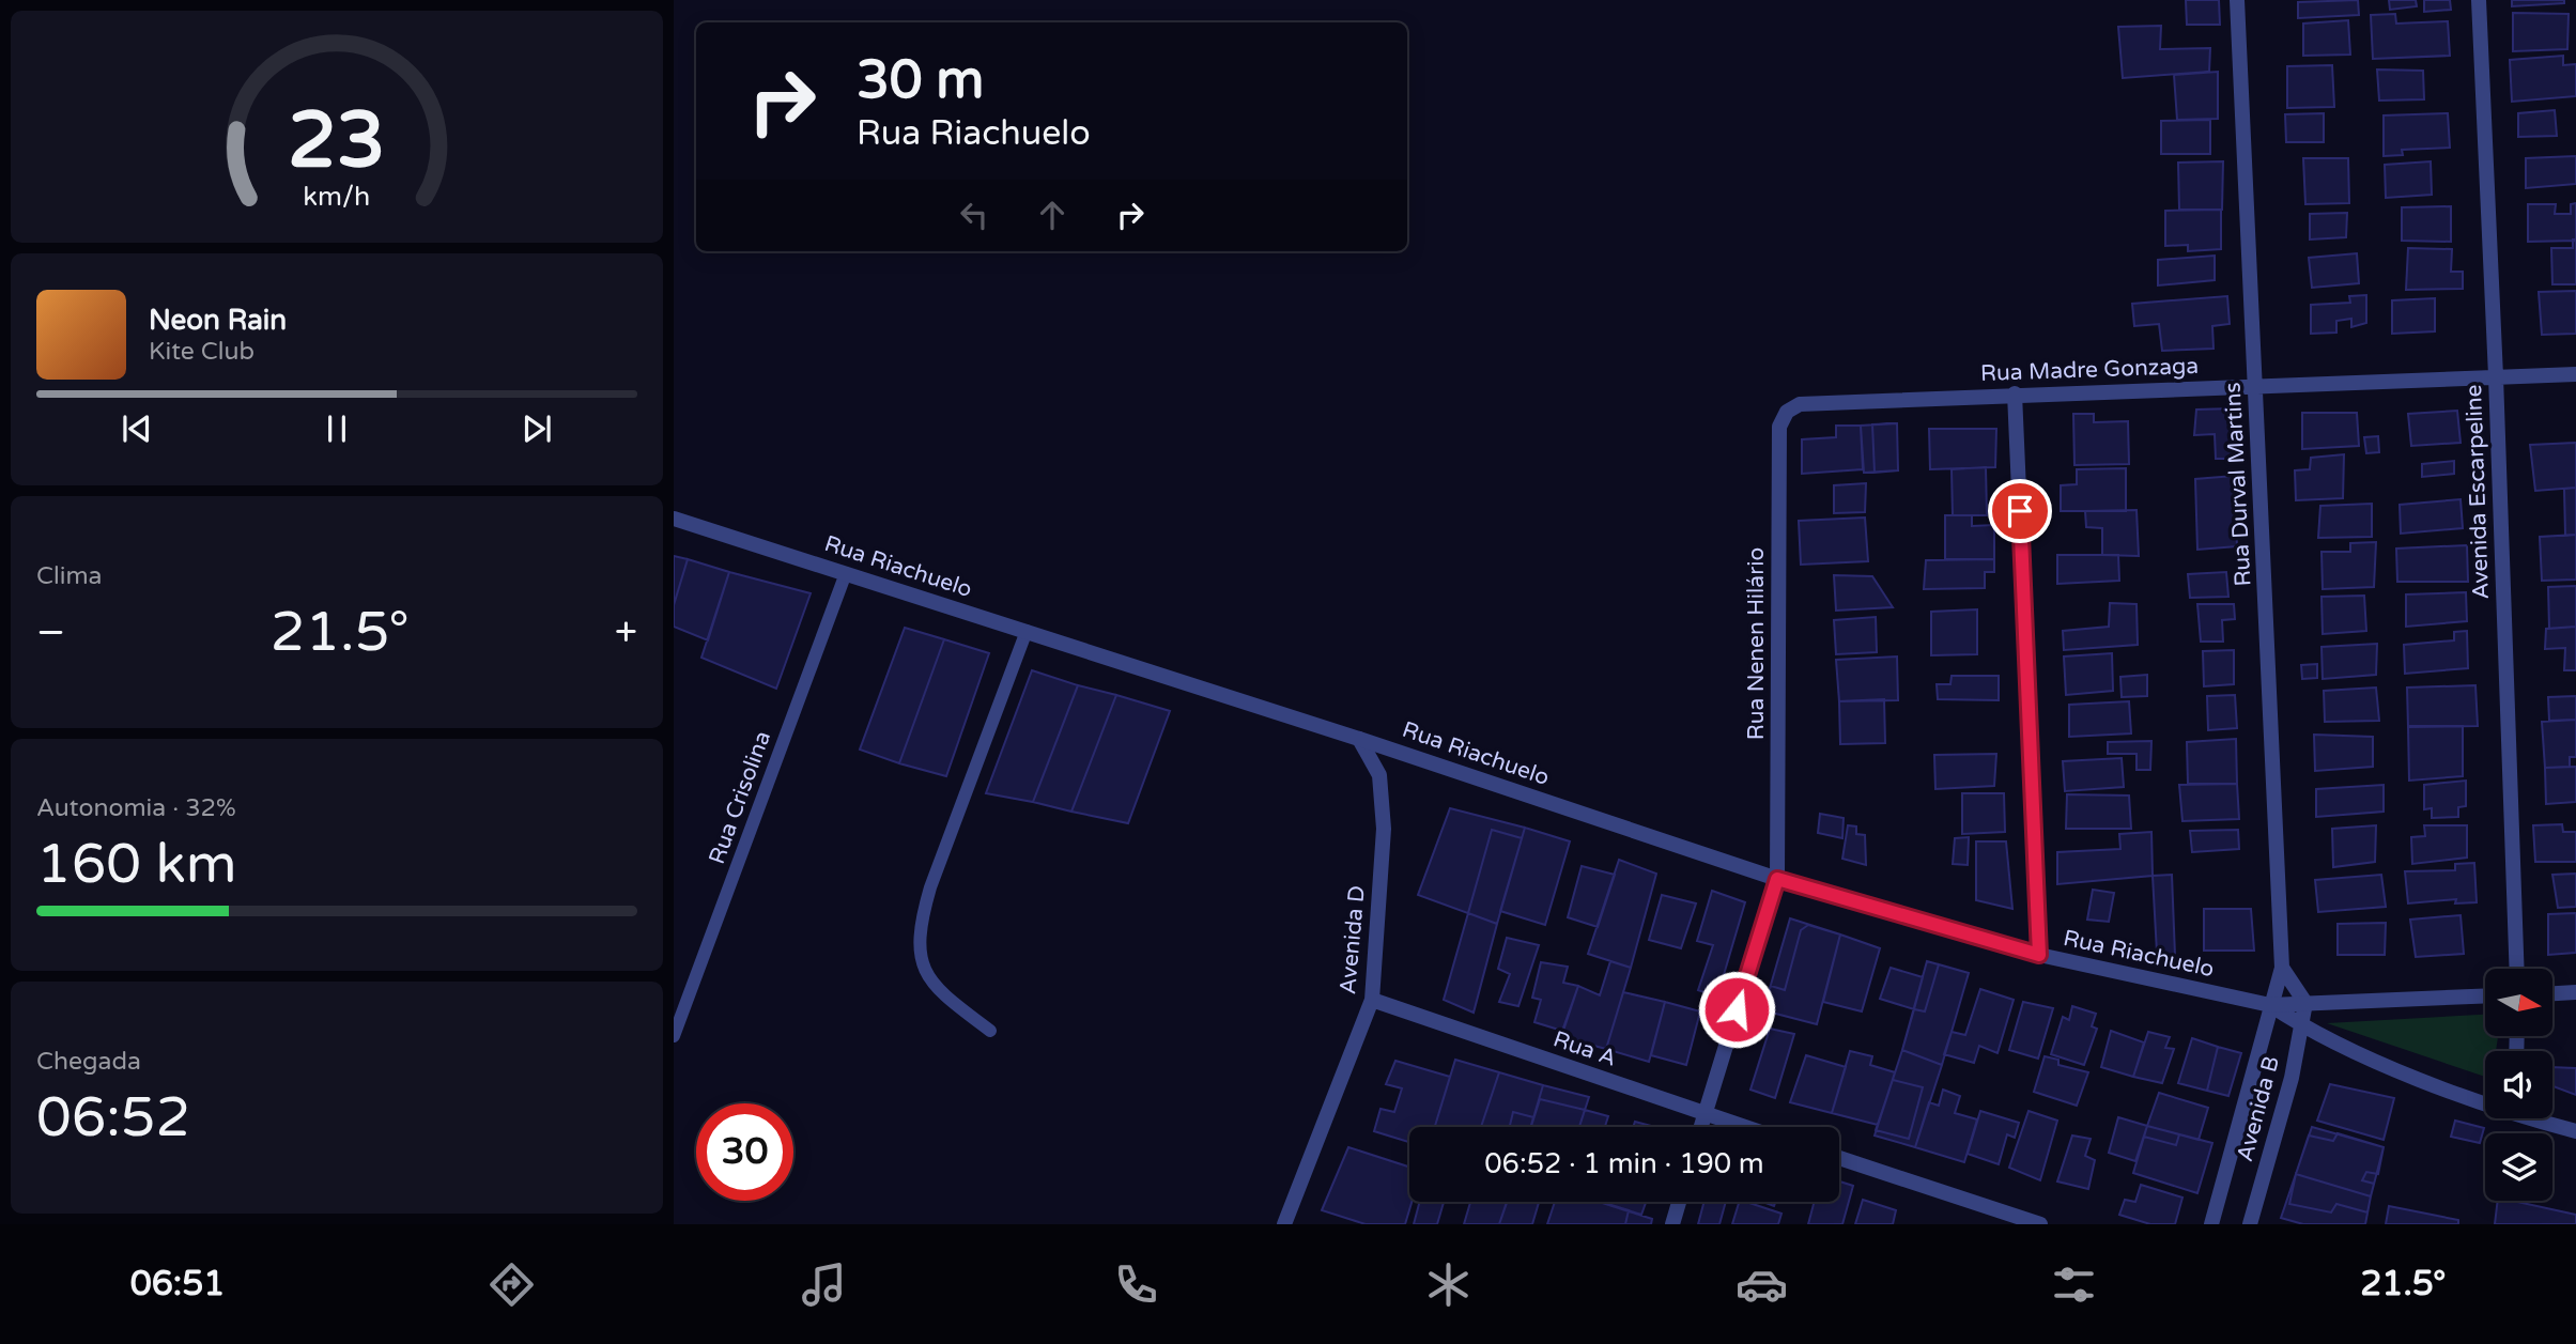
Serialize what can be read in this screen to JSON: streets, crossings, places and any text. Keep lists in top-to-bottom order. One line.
{"streets":{"street":["Rua Madre Gonzaga","Rua Durval Martins","Avenida Escarpeline","Rua Riachuelo","Rua Nenen Hilário","Avenida D","Rua A","Avenida B"],"lane":["Rua Crisolina"]},"crossings":[["Rua Madre Gonzaga","Rua Durval Martins"],["Rua Madre Gonzaga","Avenida Escarpeline"],["Rua Madre Gonzaga","Rua Nenen Hilário"],["Rua Durval Martins","Rua Riachuelo"],["Rua Durval Martins","Avenida B"],["Rua Riachuelo","Rua Nenen Hilário"],["Rua Riachuelo","Rua Crisolina"],["Rua Riachuelo","Avenida D"],["Rua Riachuelo","Avenida B"],["Rua Nenen Hilário","Rua A"],["Avenida D","Rua A"]],"north":"right","page":{"turn":["30 m","Rua Riachuelo"],"song":["Neon Rain","Kite Club"],"tile":["Clima",["Autonomia · 32%","160 km"],["Chegada","06:52"]],"heat":["−","21.5°","+"],"limit":"30","trip":"06:52 · 1 min · 190 m","tabs":["06:51","21.5°"],"gauge":["23","km/h"]}}
